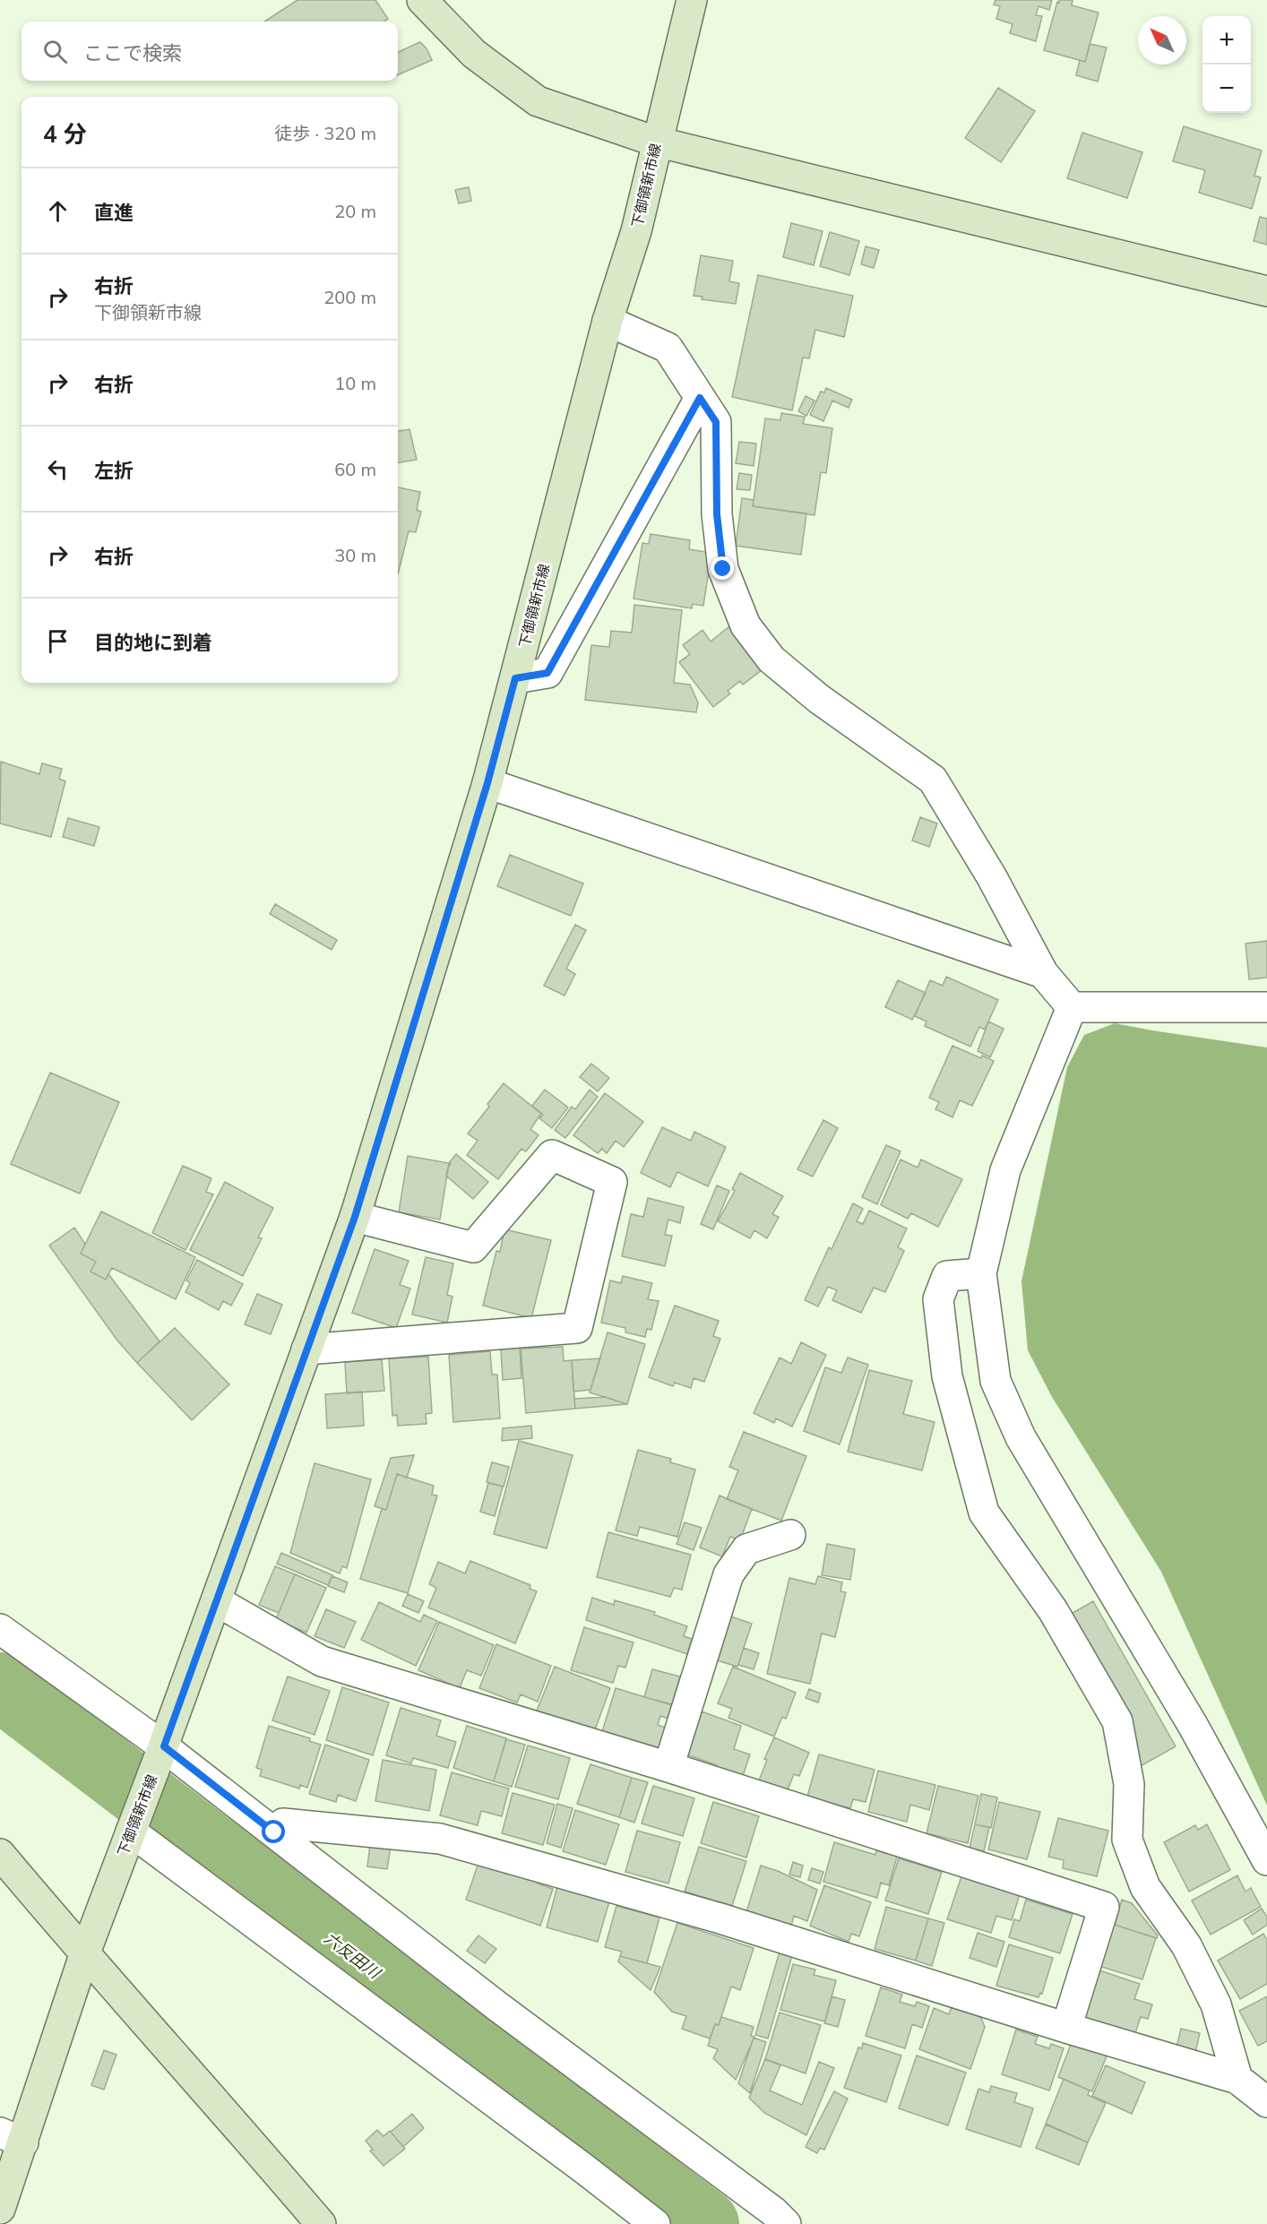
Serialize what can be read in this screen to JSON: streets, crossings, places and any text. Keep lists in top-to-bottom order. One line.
{"streets":{"main road":["下御領新市線"]},"water":["六反田川"],"north":"top left","page":{"map_buttons":["+","−"],"search":"ここで検索","heading":["4 分","徒歩 · 320 m"],"list":[["直進","20 m"],["右折","下御領新市線","200 m"],["右折","10 m"],["左折","60 m"],["右折","30 m"],"目的地に到着"]}}
